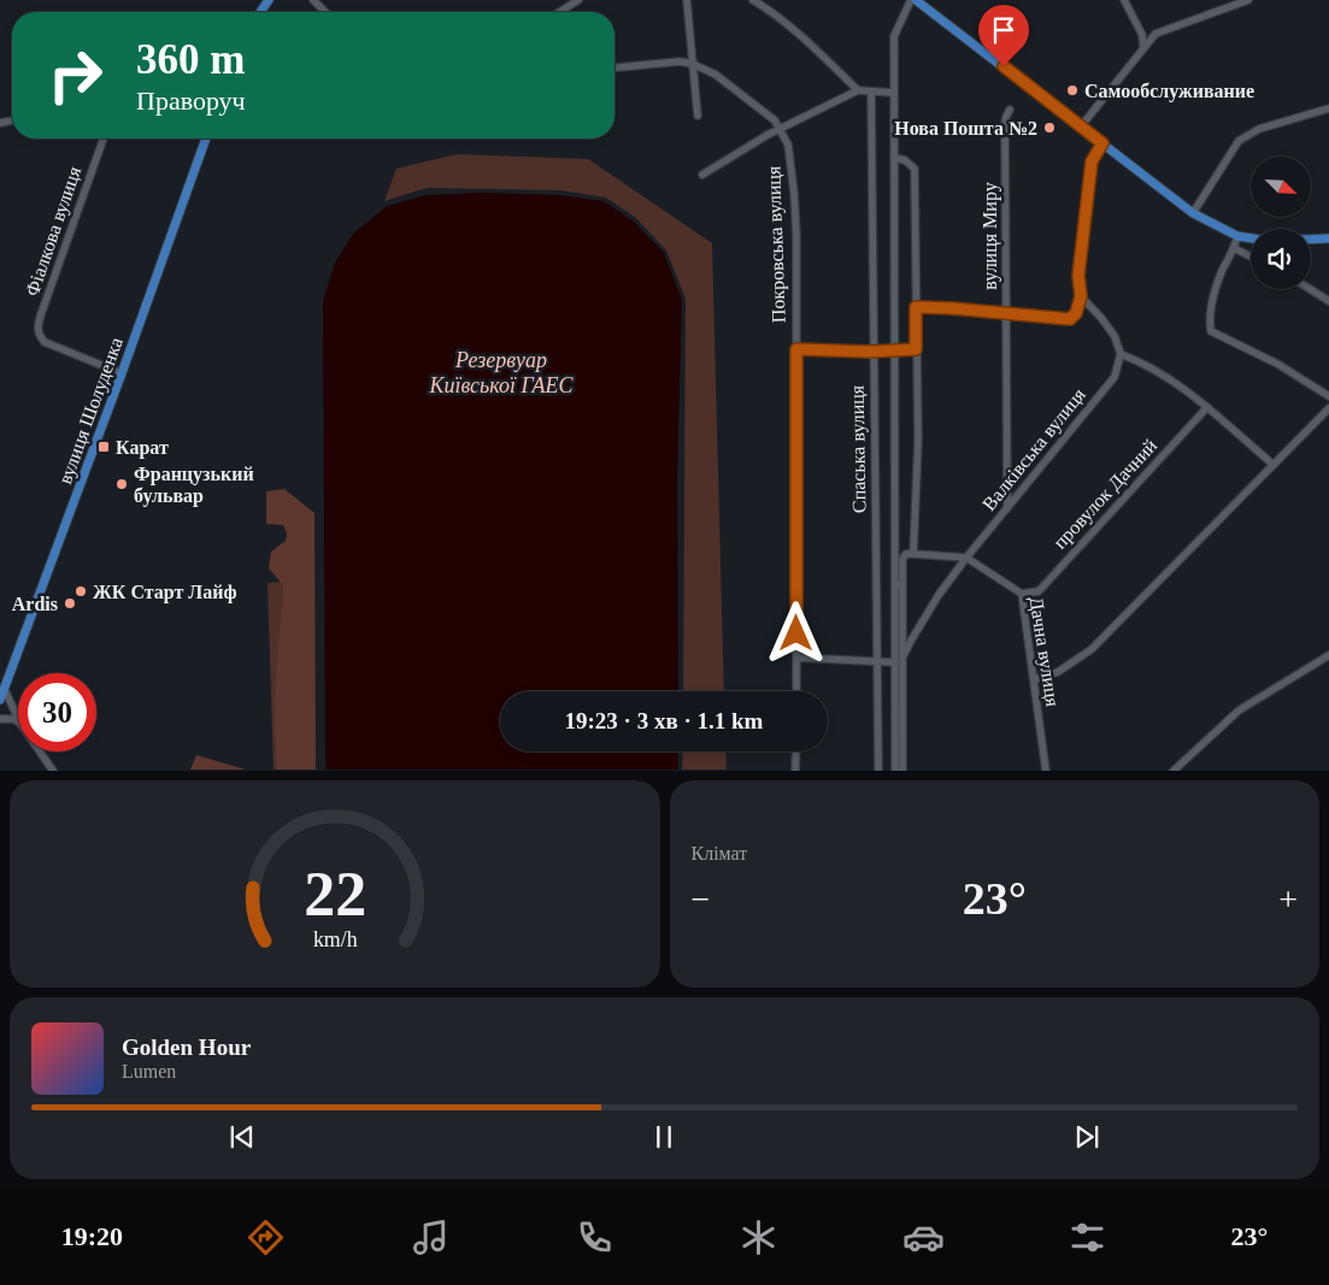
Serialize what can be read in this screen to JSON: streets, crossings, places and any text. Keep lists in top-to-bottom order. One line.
{"streets":{"main road":["вулиця Шолуденка"],"street":["Фіалкова вулиця","вулиця Миру","Покровська вулиця","Спаська вулиця","Валківська вулиця","провулок Дачний","Дачна вулиця"]},"crossings":[["Фіалкова вулиця","вулиця Шолуденка"],["вулиця Миру","Валківська вулиця"],["Валківська вулиця","Дачна вулиця"],["провулок Дачний","Дачна вулиця"]],"water":["Резервуар Київської ГАЕС"],"places":{"other":["Самообслуживание","Нова Пошта №2","Французький бульвар","ЖК Старт Лайф","Ardis"],"transit":["Карат"]},"north":"bottom right","page":{"turn":["360 m","Праворуч"],"limit":"30","trip":"19:23 · 3 хв · 1.1 km","tile":"Клімат","heat":["−","23°","+"],"song":["Golden Hour","Lumen"],"tabs":["19:20","23°"],"gauge":["22","km/h"]}}
